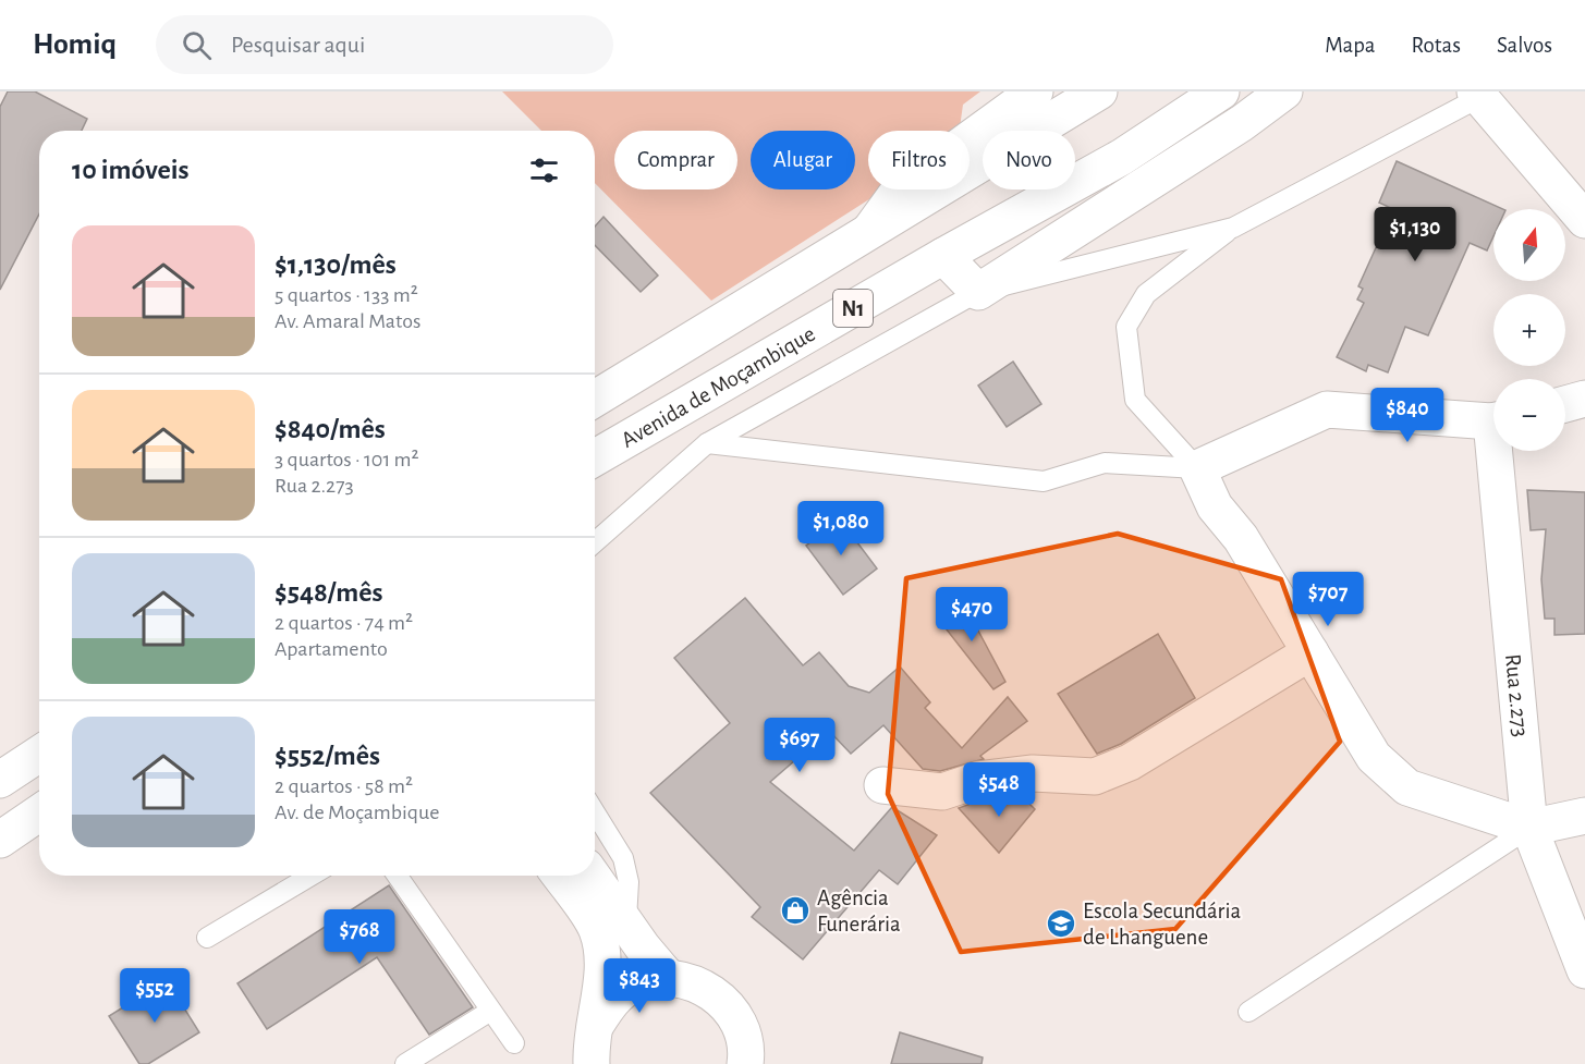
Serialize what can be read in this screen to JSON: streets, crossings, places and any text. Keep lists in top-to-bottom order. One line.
{"streets":{"main road":["N1","Avenida de Moçambique","Rua 2.273"]},"places":{"shop":["Agência Funerária"],"school or university":["Escola Secundária de Lhanguene"]},"north":"top","page":{"header":"Homiq","search":"Pesquisar aqui","nav":["Mapa","Rotas","Salvos"],"chip":["Comprar","Alugar","Filtros","Novo"],"heading":"10 imóveis","price":["$1,130","$840","$1,080","$707","$470","$697","$548","$768","$843","$552"],"map_buttons":["+","−"],"list":[{"name":"$1,130/mês","note":"5 quartos · 133 m² · Av. Amaral Matos"},{"name":"$840/mês","note":"3 quartos · 101 m² · Rua 2.273"},{"name":"$548/mês","note":"2 quartos · 74 m² · Apartamento"},{"name":"$552/mês","note":"2 quartos · 58 m² · Av. de Moçambique"}]}}
